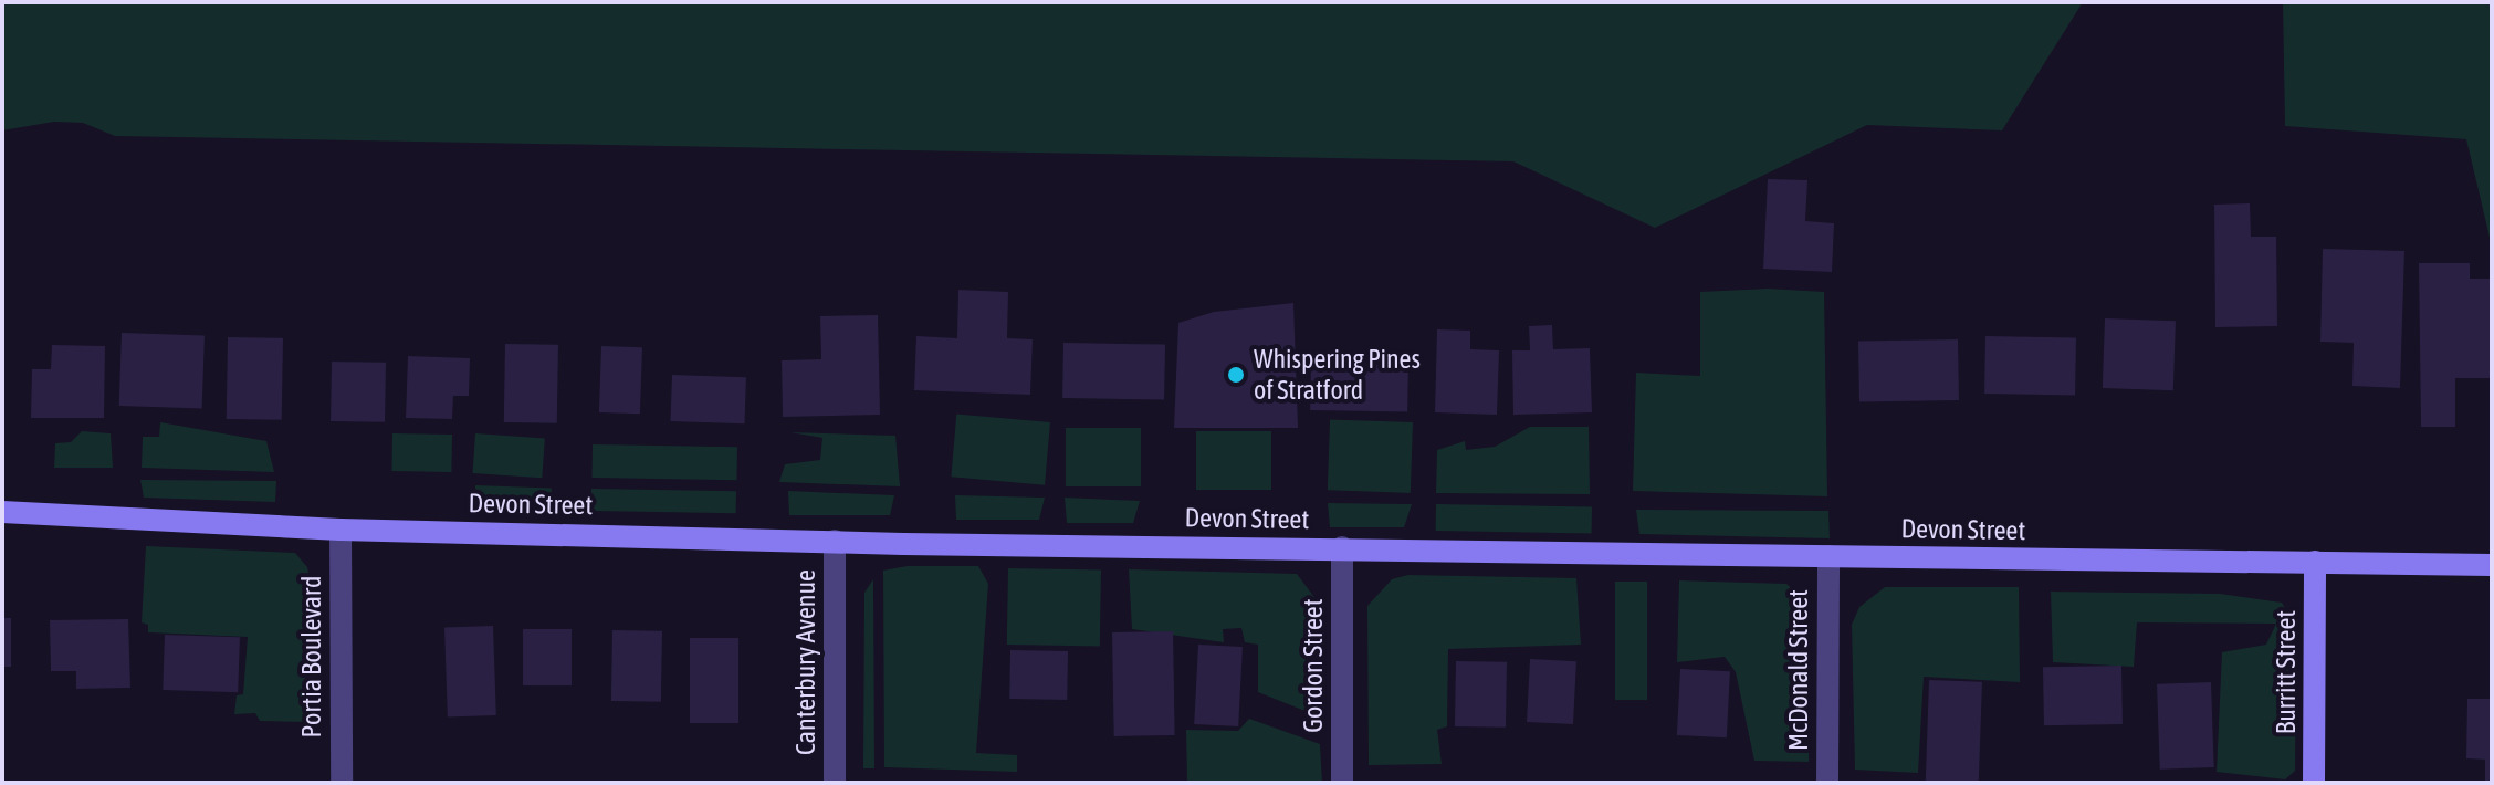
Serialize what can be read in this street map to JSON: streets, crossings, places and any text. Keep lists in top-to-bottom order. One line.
{"streets":{"street":["Devon Street","Portia Boulevard","Canterbury Avenue","Gordon Street","McDonald Street","Burritt Street"]},"crossings":[["Devon Street","Portia Boulevard"],["Devon Street","Canterbury Avenue"],["Devon Street","Gordon Street"],["Devon Street","McDonald Street"],["Devon Street","Burritt Street"]],"places":["Whispering Pines of Stratford"]}
